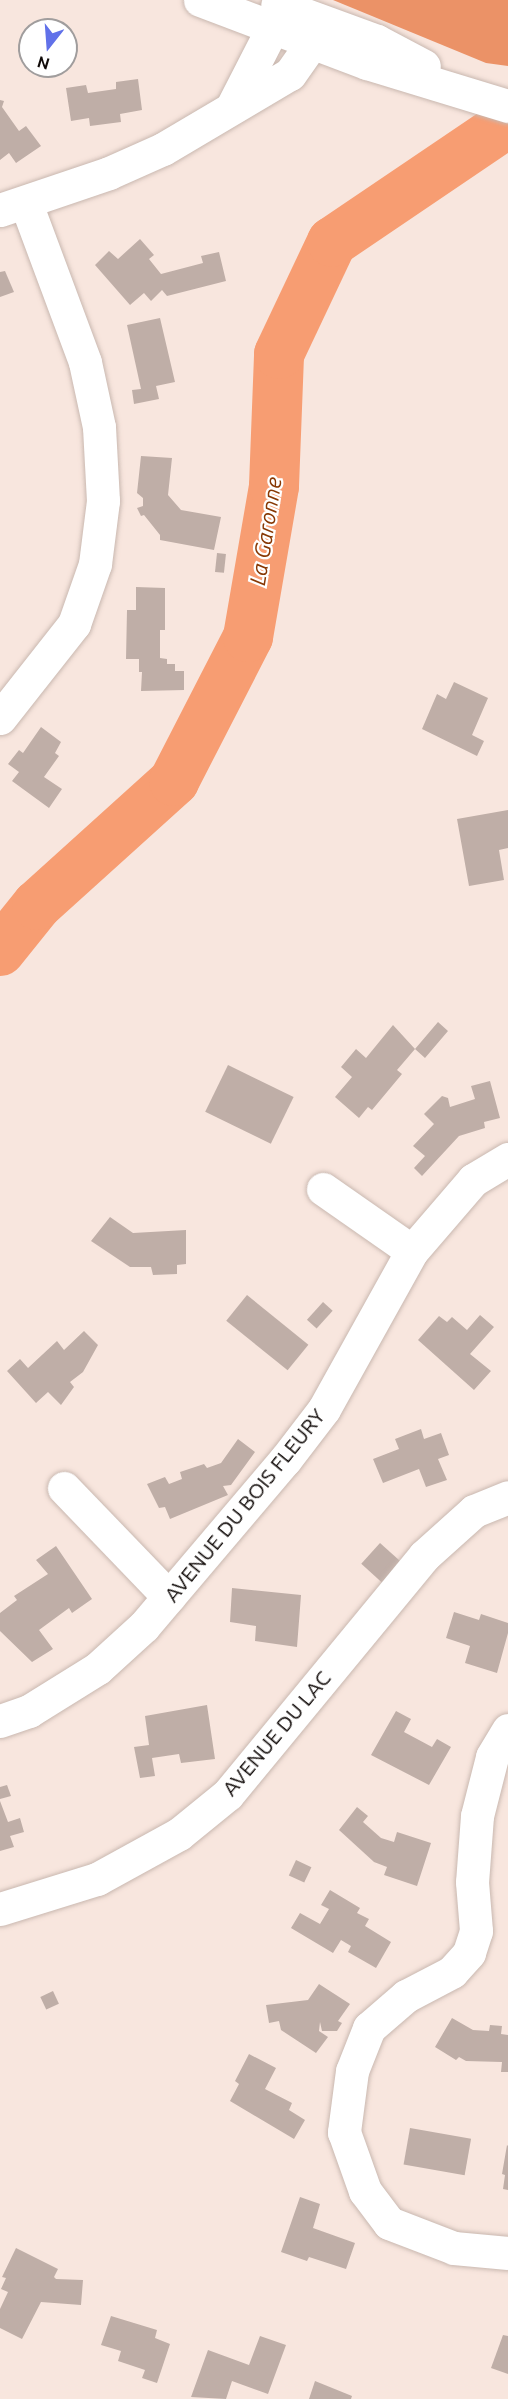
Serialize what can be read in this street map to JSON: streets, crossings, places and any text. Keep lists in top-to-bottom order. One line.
{"streets":{"street":["AVENUE DU BOIS FLEURY","AVENUE DU LAC"]},"water":["La Garonne"],"north":"bottom"}
